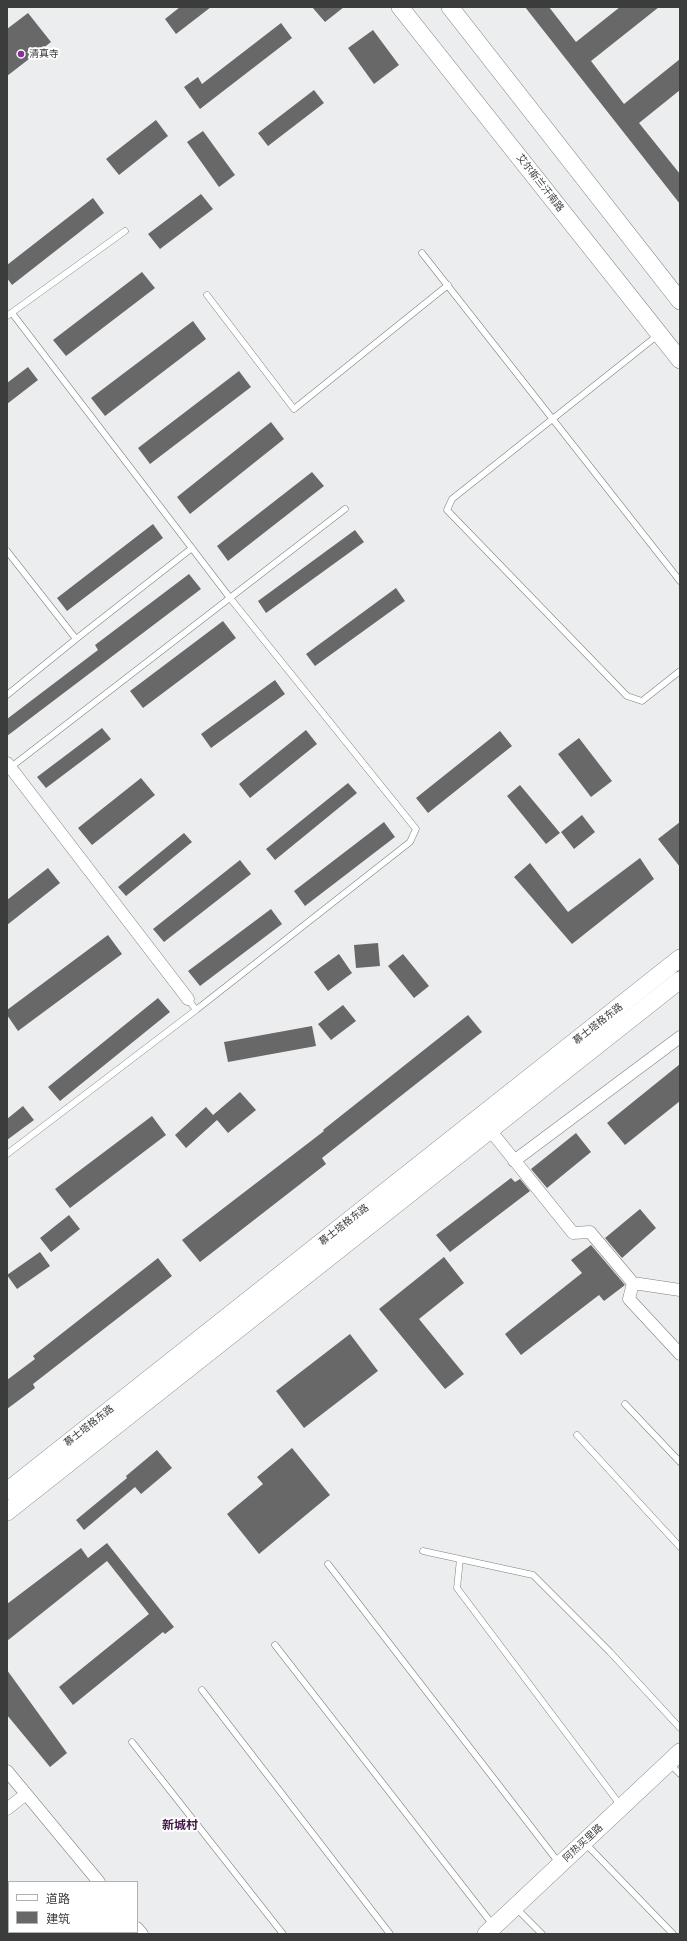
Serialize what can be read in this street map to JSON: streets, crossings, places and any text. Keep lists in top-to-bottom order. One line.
{"streets":{"main road":["艾尔斯兰汗南路","慕士塔格东路","阿热买里路"]},"districts":["新城村"],"places":["清真寺"],"legend":["道路","建筑"]}
